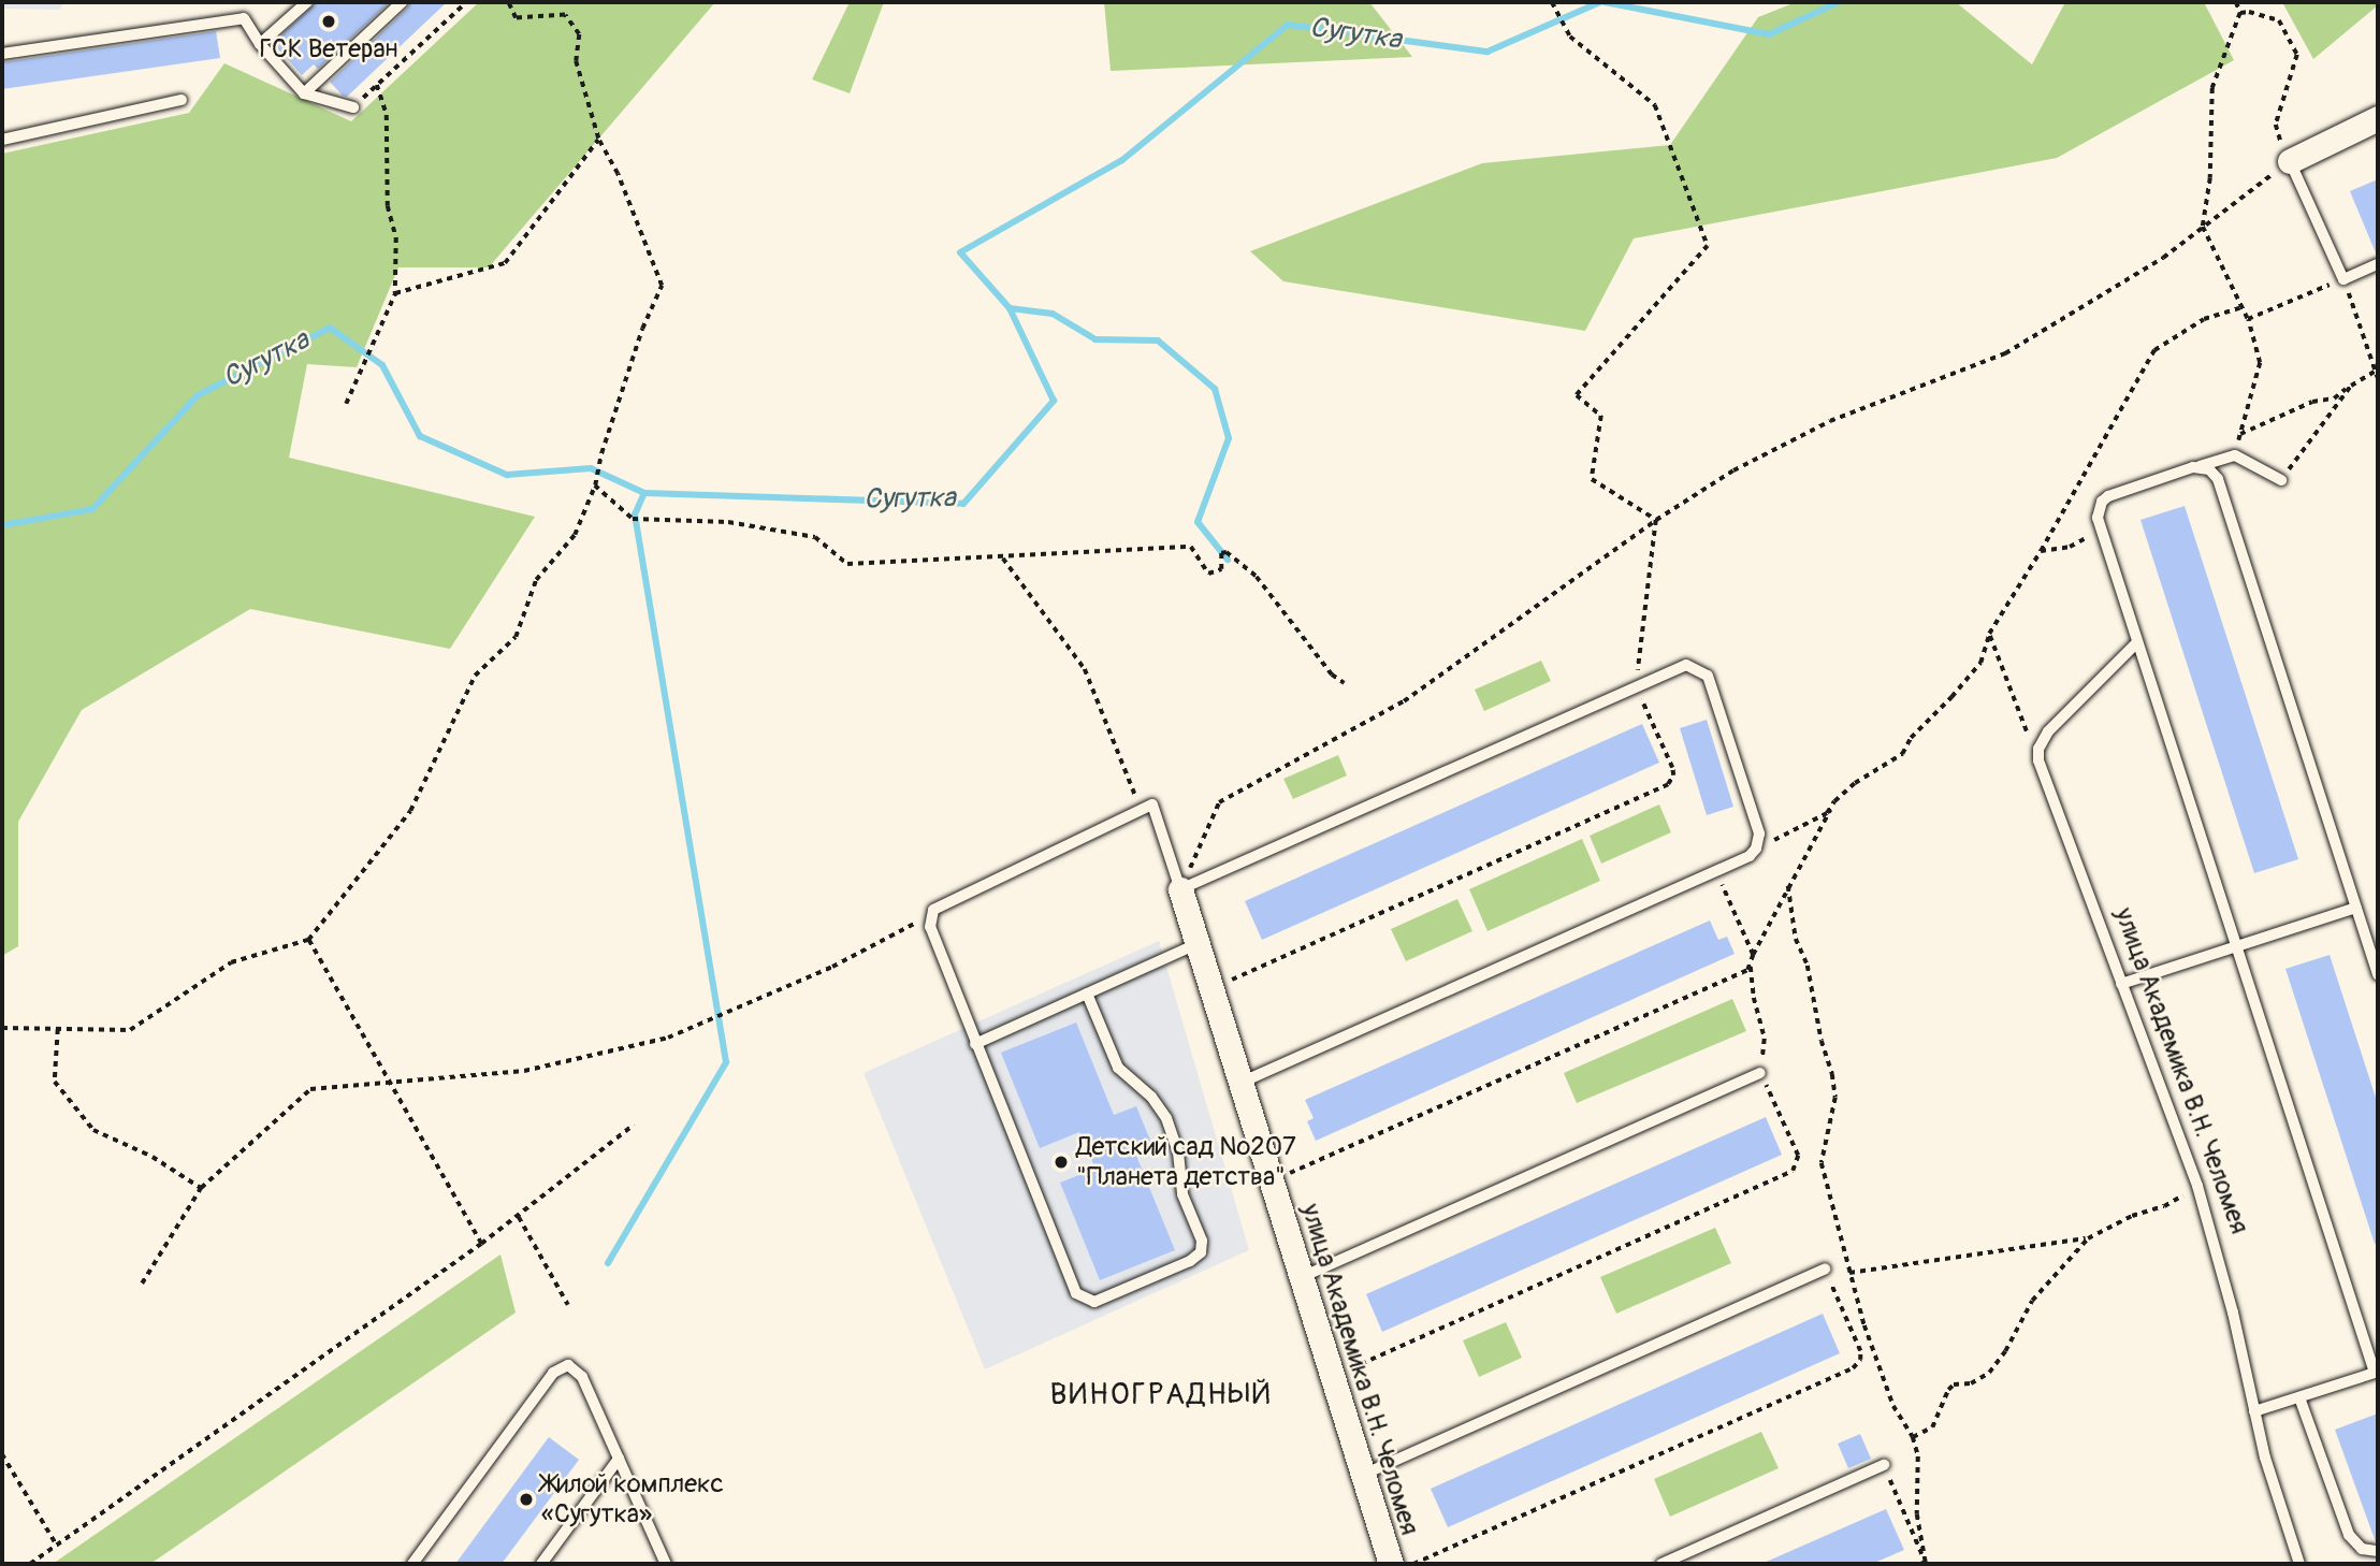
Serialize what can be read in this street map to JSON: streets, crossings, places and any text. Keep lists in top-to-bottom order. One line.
{"streets":{"street":["улица Академика В.Н. Челомея"]},"districts":["ВИНОГРАДНЫЙ"],"water":["Сугутка"],"places":["ГСК Ветеран","Детский сад №207 \"Планета детства\"","Жилой комплекс «Сугутка»"]}
